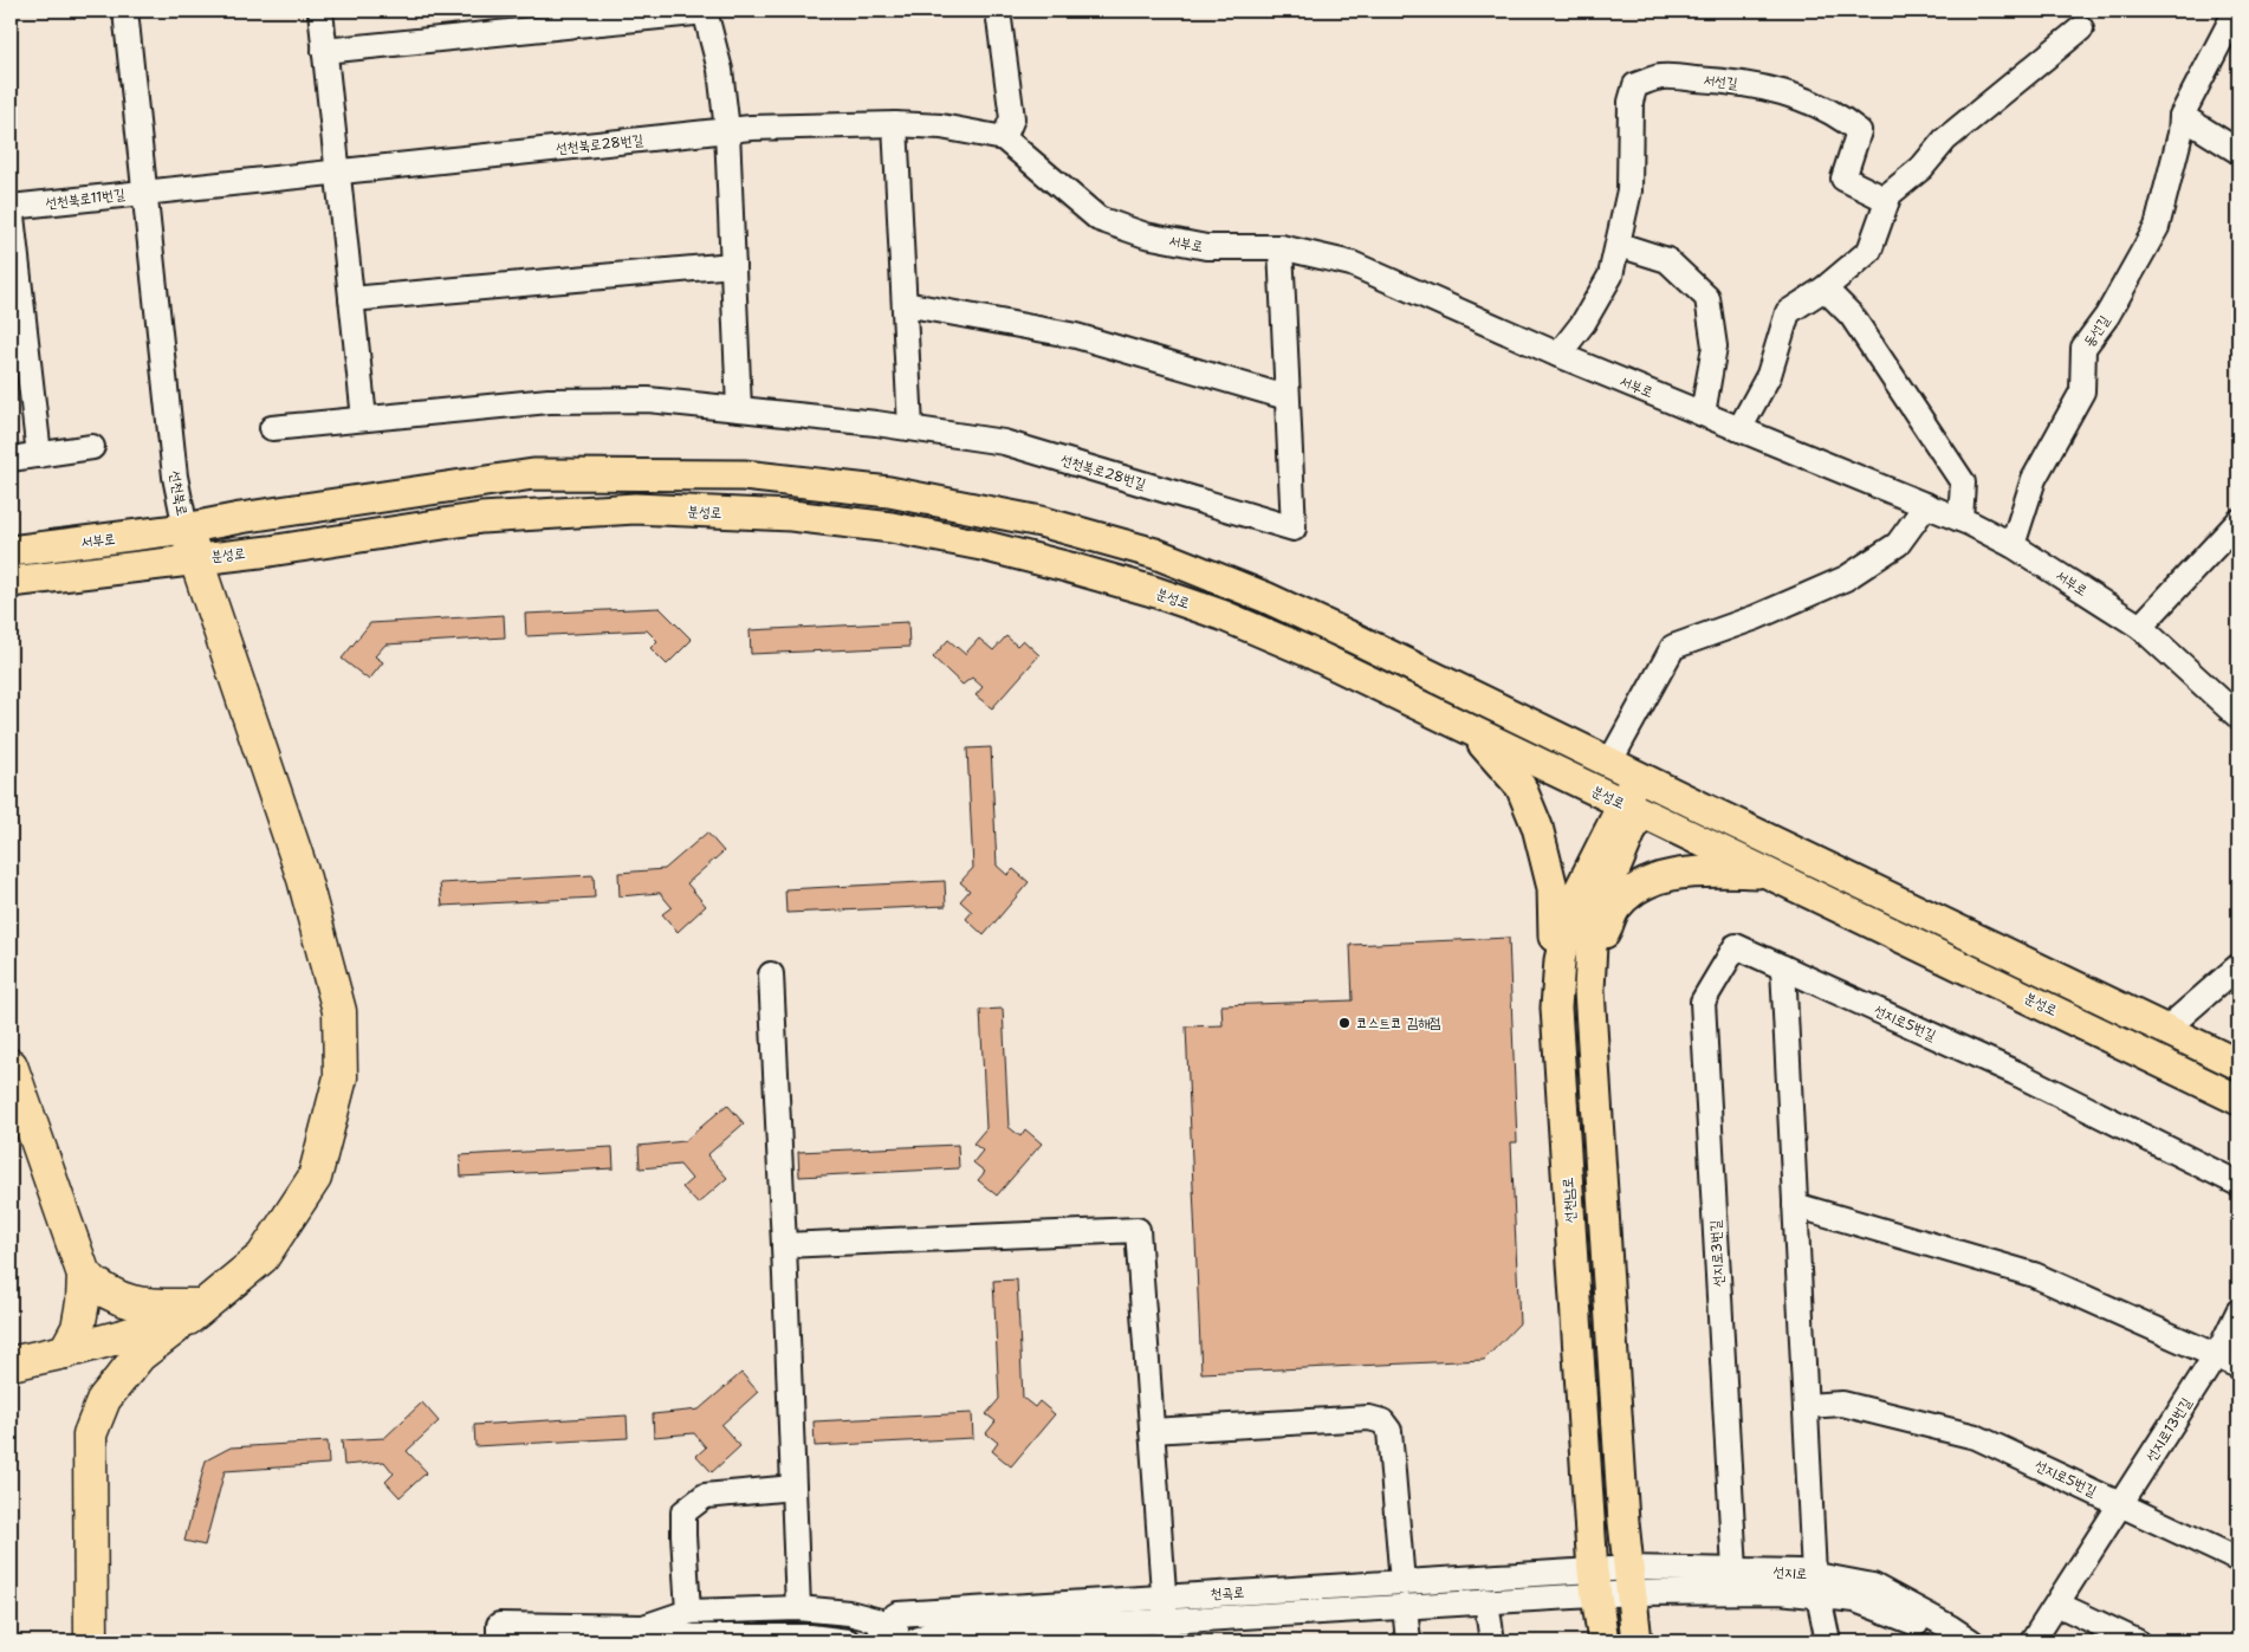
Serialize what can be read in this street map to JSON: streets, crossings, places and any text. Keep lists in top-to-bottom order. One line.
{"streets":{"main road":["서부로","분성로","선천남로"],"street":["서선길","선천북로28번길","선천북로11번길","동선길","선천북로","선지로5번길","선지로3번길","선지로13번길","선지로","천곡로"]},"crossings":[["서선길","서부로"],["선천북로28번길","선천북로11번길"],["선천북로28번길","서부로"],["선천북로28번길","선천북로"],["선천북로11번길","선천북로"],["서부로","동선길"],["서부로","선천북로"],["서부로","분성로"],["선천북로","분성로"],["분성로","선천남로"],["선지로5번길","선지로3번길"],["선지로5번길","선지로13번길"],["선천남로","선지로"],["선천남로","천곡로"],["선지로3번길","선지로"],["선지로","천곡로"]],"places":["코스트코 김해점"]}
